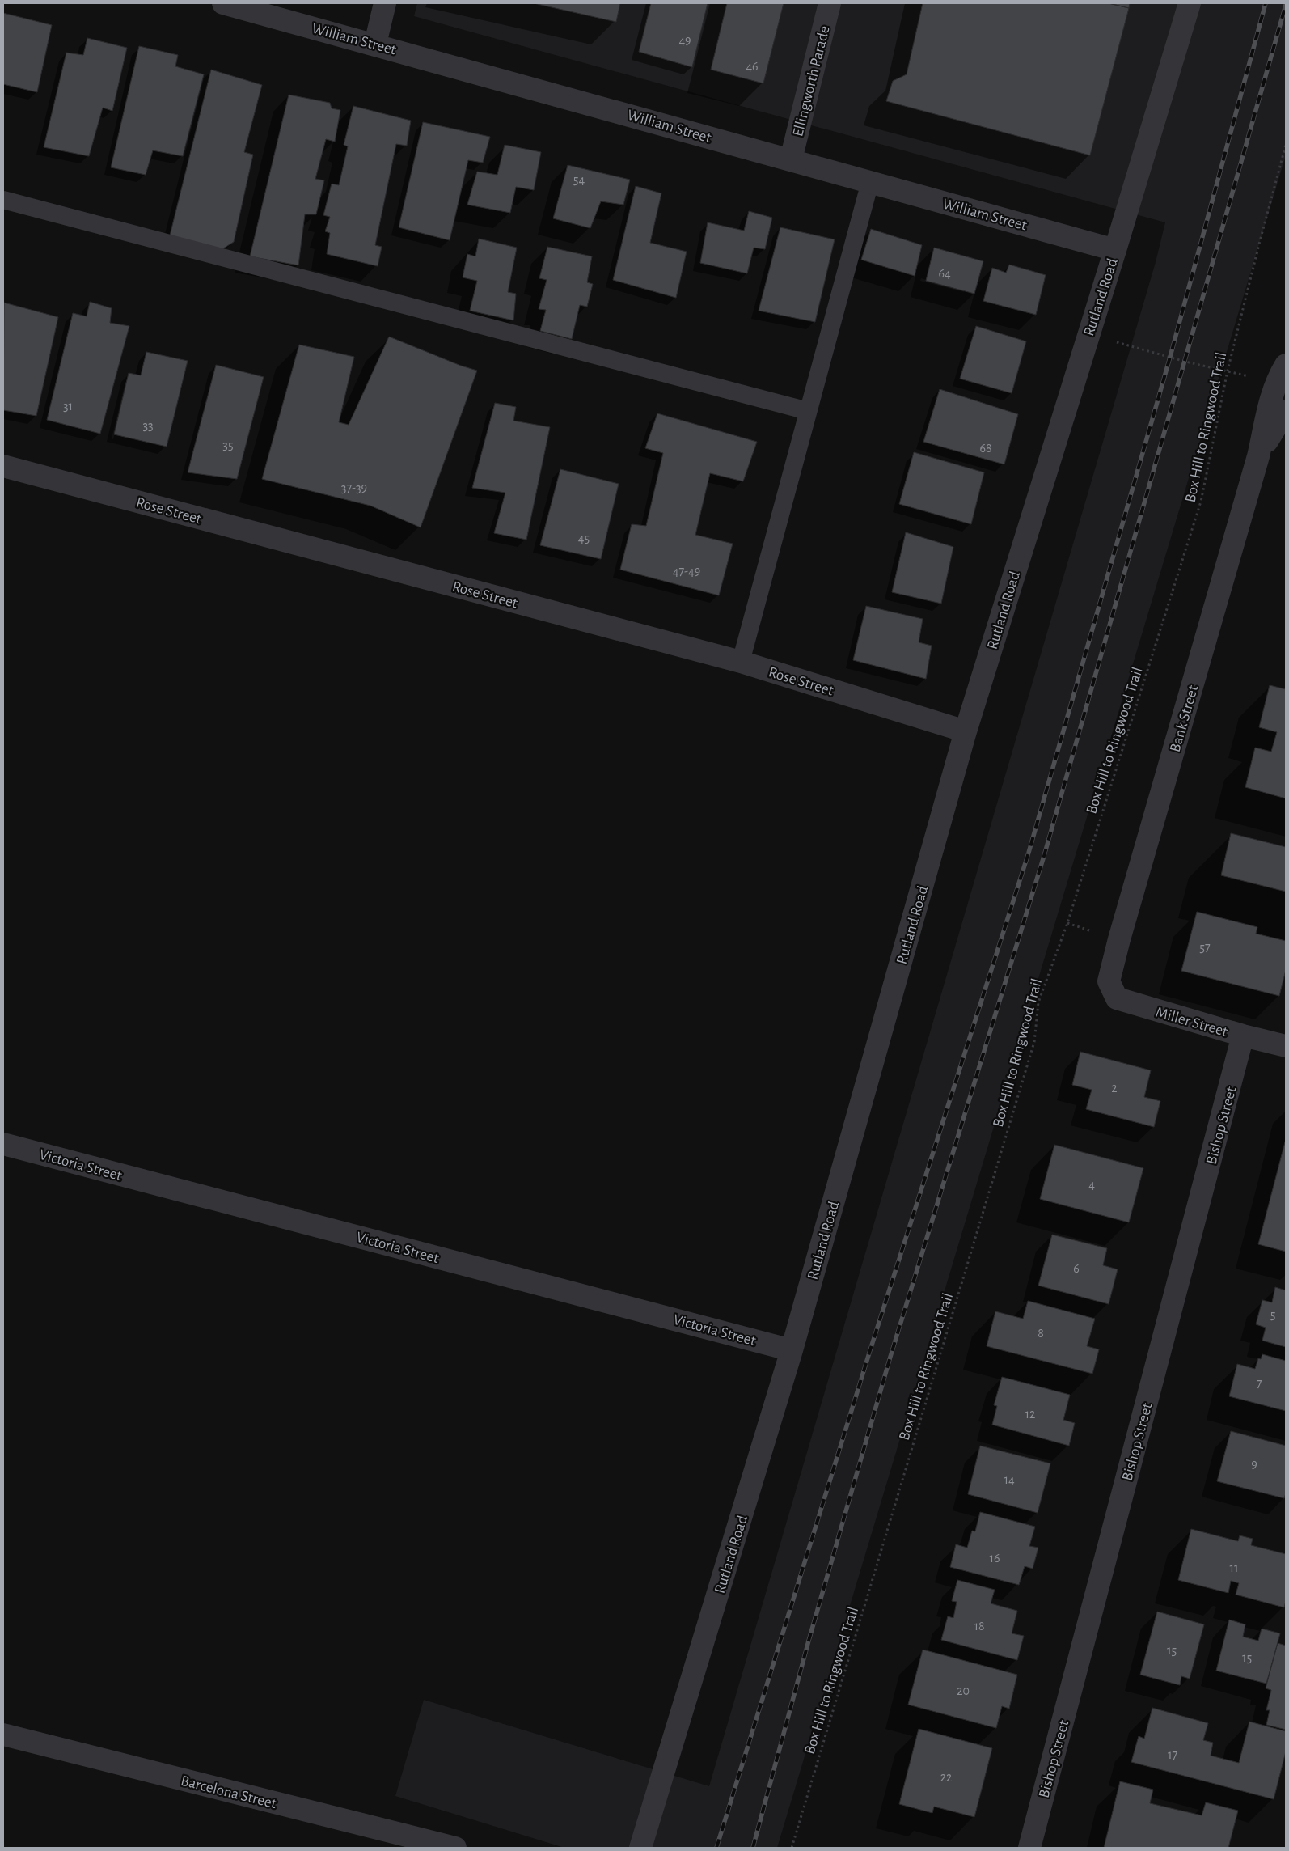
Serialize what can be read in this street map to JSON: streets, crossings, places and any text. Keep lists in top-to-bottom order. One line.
{"streets":{"street":["William Street","Ellingworth Parade","Rutland Road","Rose Street","Bank Street","Miller Street","Bishop Street","Victoria Street","Barcelona Street"],"path":["Box Hill to Ringwood Trail"]},"crossings":[["William Street","Ellingworth Parade"],["William Street","Rutland Road"],["Rutland Road","Rose Street"],["Rutland Road","Victoria Street"],["Bank Street","Miller Street"],["Miller Street","Bishop Street"]],"house_numbers":["49","46","54","64","31","33","35","68","37-39","45","47-49","57","2","4","6","5","8","7","12","9","14","16","11","18","15","15","20","17","22"]}
